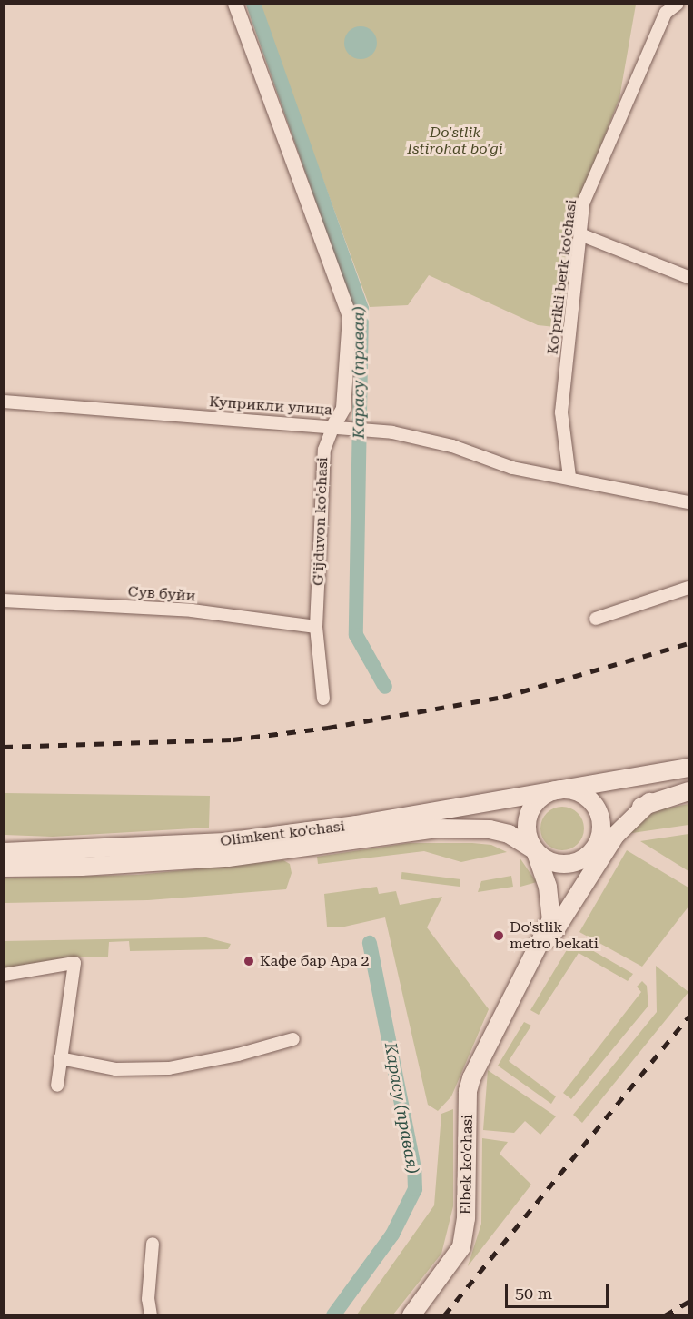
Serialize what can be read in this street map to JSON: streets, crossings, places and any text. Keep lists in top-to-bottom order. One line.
{"streets":{"main road":["Olimkent ko'chasi","Elbek ko'chasi"],"street":["Ko'prikli berk ko'chasi","Куприкли улица","G'ijduvon ko'chasi","Сув буйи"]},"crossings":[["Ko'prikli berk ko'chasi","Куприкли улица"],["Куприкли улица","G'ijduvon ko'chasi"],["G'ijduvon ko'chasi","Сув буйи"],["Olimkent ko'chasi","Elbek ko'chasi"]],"water":["Карасу (правая)"],"parks":["Do'stlik Istirohat bo'gi"],"places":["Do'stlik metro bekati","Кафе бар Ара 2"],"scale_bar":"50 m"}
